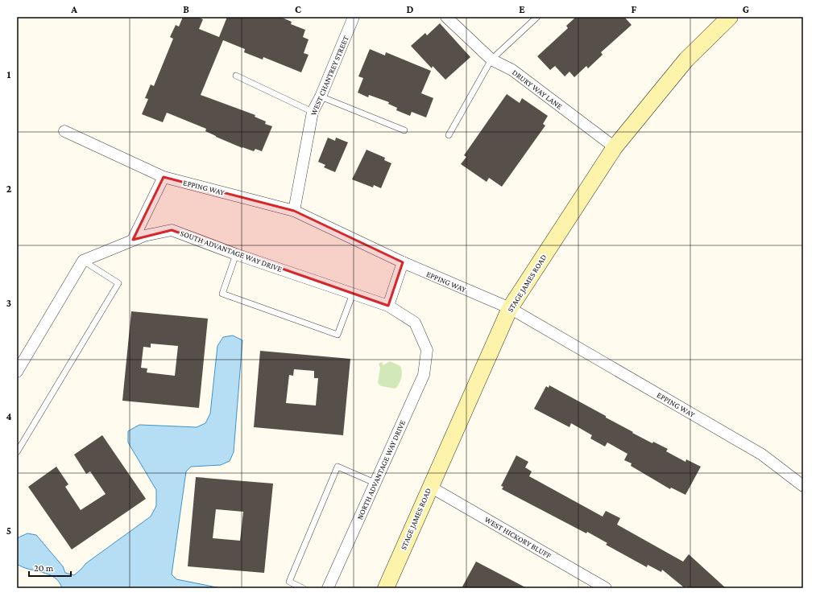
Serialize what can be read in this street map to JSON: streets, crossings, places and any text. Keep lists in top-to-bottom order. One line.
{"streets":{"main road":["STAGE JAMES ROAD"],"street":["WEST CHANTREY STREET","DRURY WAY LANE","EPPING WAY","SOUTH ADVANTAGE WAY DRIVE","NORTH ADVANTAGE WAY DRIVE","WEST HICKORY BLUFF"]},"crossings":[["WEST CHANTREY STREET","EPPING WAY"],["DRURY WAY LANE","STAGE JAMES ROAD"],["EPPING WAY","STAGE JAMES ROAD"],["SOUTH ADVANTAGE WAY DRIVE","NORTH ADVANTAGE WAY DRIVE"],["STAGE JAMES ROAD","WEST HICKORY BLUFF"]],"scale_bar":"20 m","grid":{"columns":["A","B","C","D","E","F","G"],"rows":["1","2","3","4","5"]}}
